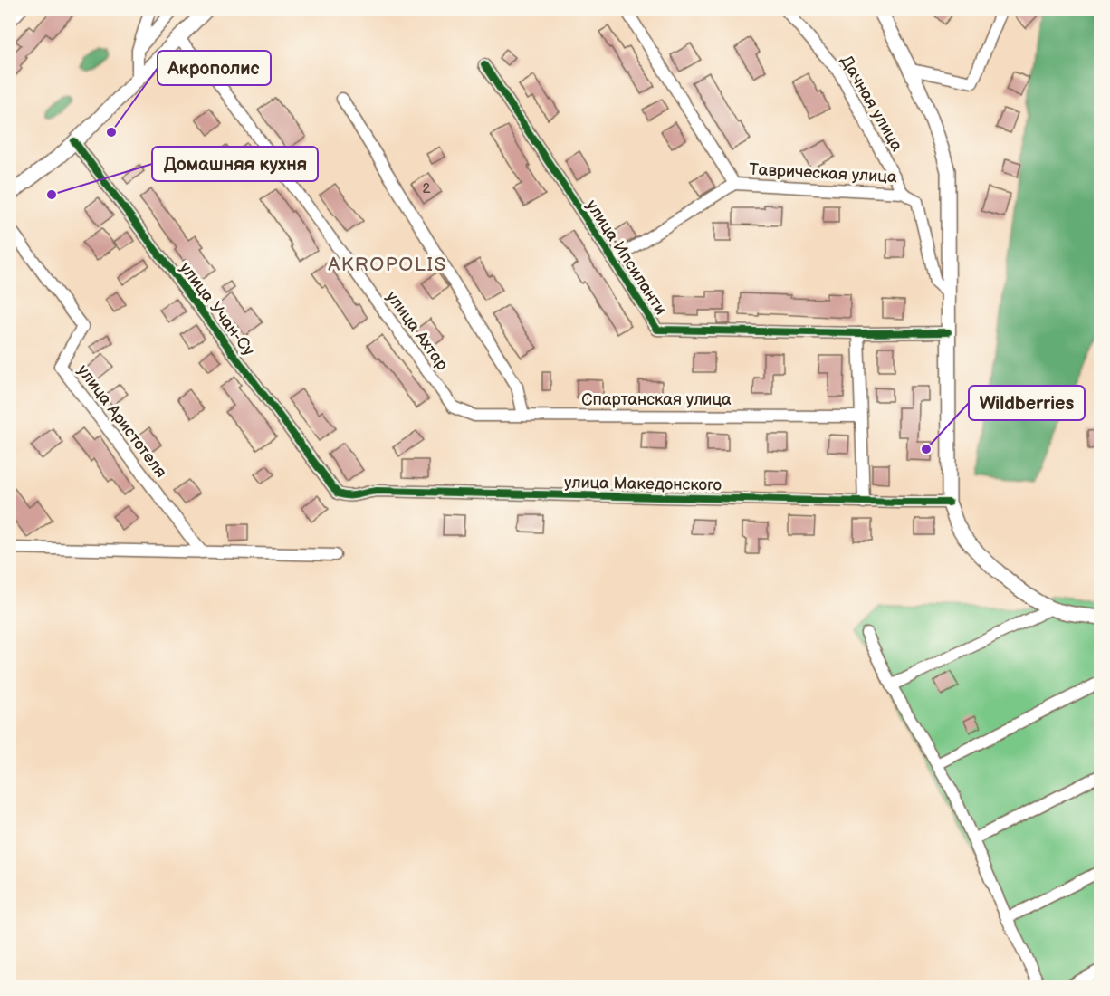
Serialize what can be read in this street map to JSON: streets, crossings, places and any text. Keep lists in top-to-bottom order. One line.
{"streets":{"street":["Дачная улица","Таврическая улица","улица Ипсиланти","улица Учан-Су","улица Ахтар","Спартанская улица","улица Аристотеля","улица Македонского"]},"crossings":[["Дачная улица","Таврическая улица"],["улица Учан-Су","улица Македонского"],["улица Ахтар","Спартанская улица"]],"districts":["AKROPOLIS"],"places":["Акрополис","Домашняя кухня","Wildberries"],"house_numbers":["2"]}
